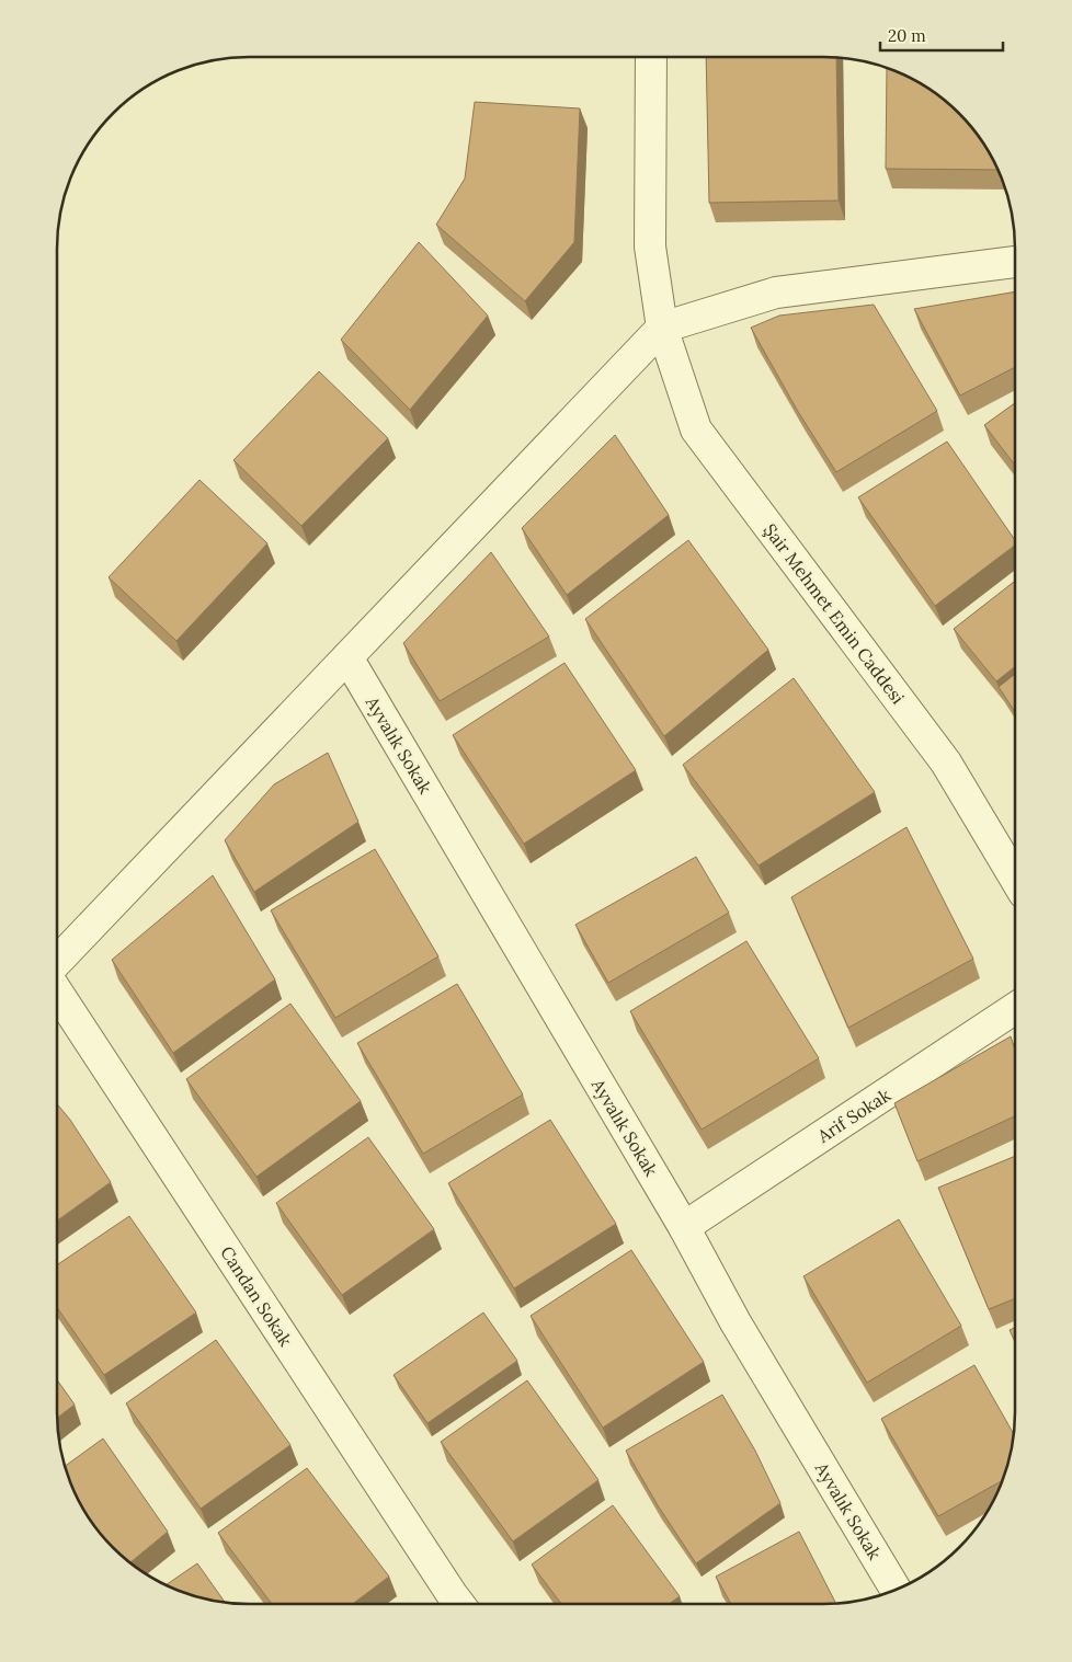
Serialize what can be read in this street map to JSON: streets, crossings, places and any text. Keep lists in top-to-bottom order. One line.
{"streets":{"street":["Şair Mehmet Emin Caddesi","Ayvalık Sokak","Arif Sokak","Candan Sokak"]},"crossings":[["Ayvalık Sokak","Arif Sokak"]],"scale_bar":"20 m"}
